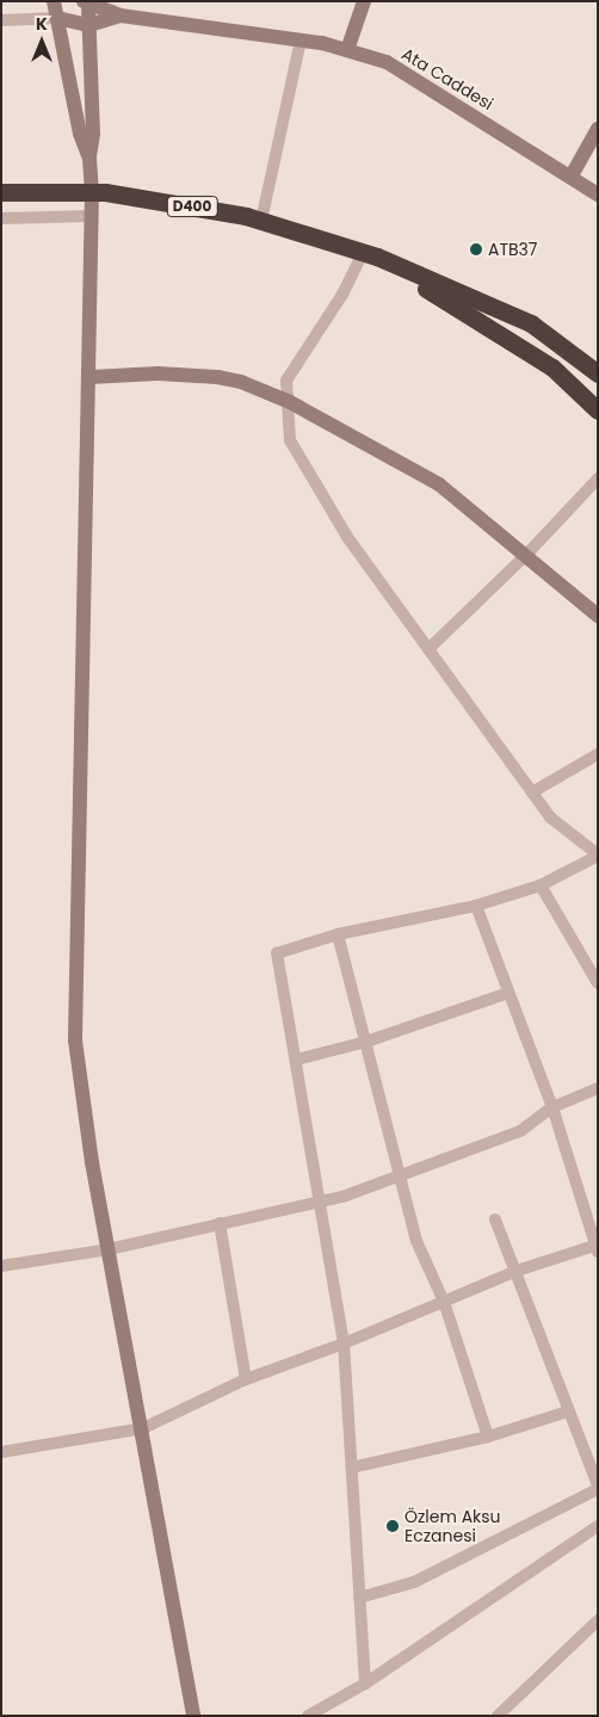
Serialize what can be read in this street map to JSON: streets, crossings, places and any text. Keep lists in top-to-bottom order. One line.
{"streets":{"highway":["D400"],"street":["Ata Caddesi"]},"places":["ATB37","Özlem Aksu Eczanesi"],"north":"top"}
